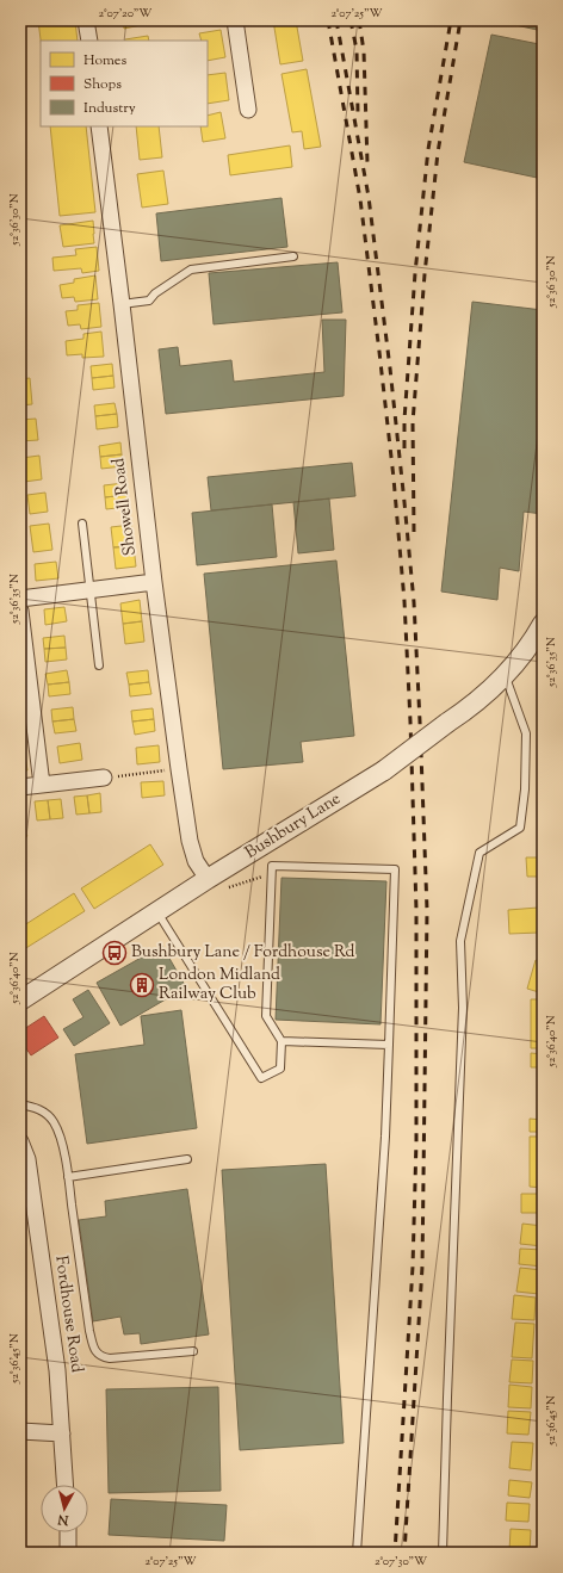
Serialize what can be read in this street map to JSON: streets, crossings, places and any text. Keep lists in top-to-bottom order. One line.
{"streets":{"street":["Showell Road","Bushbury Lane","Fordhouse Road"]},"crossings":[["Showell Road","Bushbury Lane"]],"places":{"bus stop":["Bushbury Lane / Fordhouse Rd"],"building":["London Midland Railway Club"]},"legend":["Homes","Shops","Industry"],"north":"bottom","coordinates":["2°07'20\"W","2°07'25\"W","52°36'30\"N","52°36'35\"N","52°36'40\"N","52°36'45\"N","2°07'30\"W"]}
